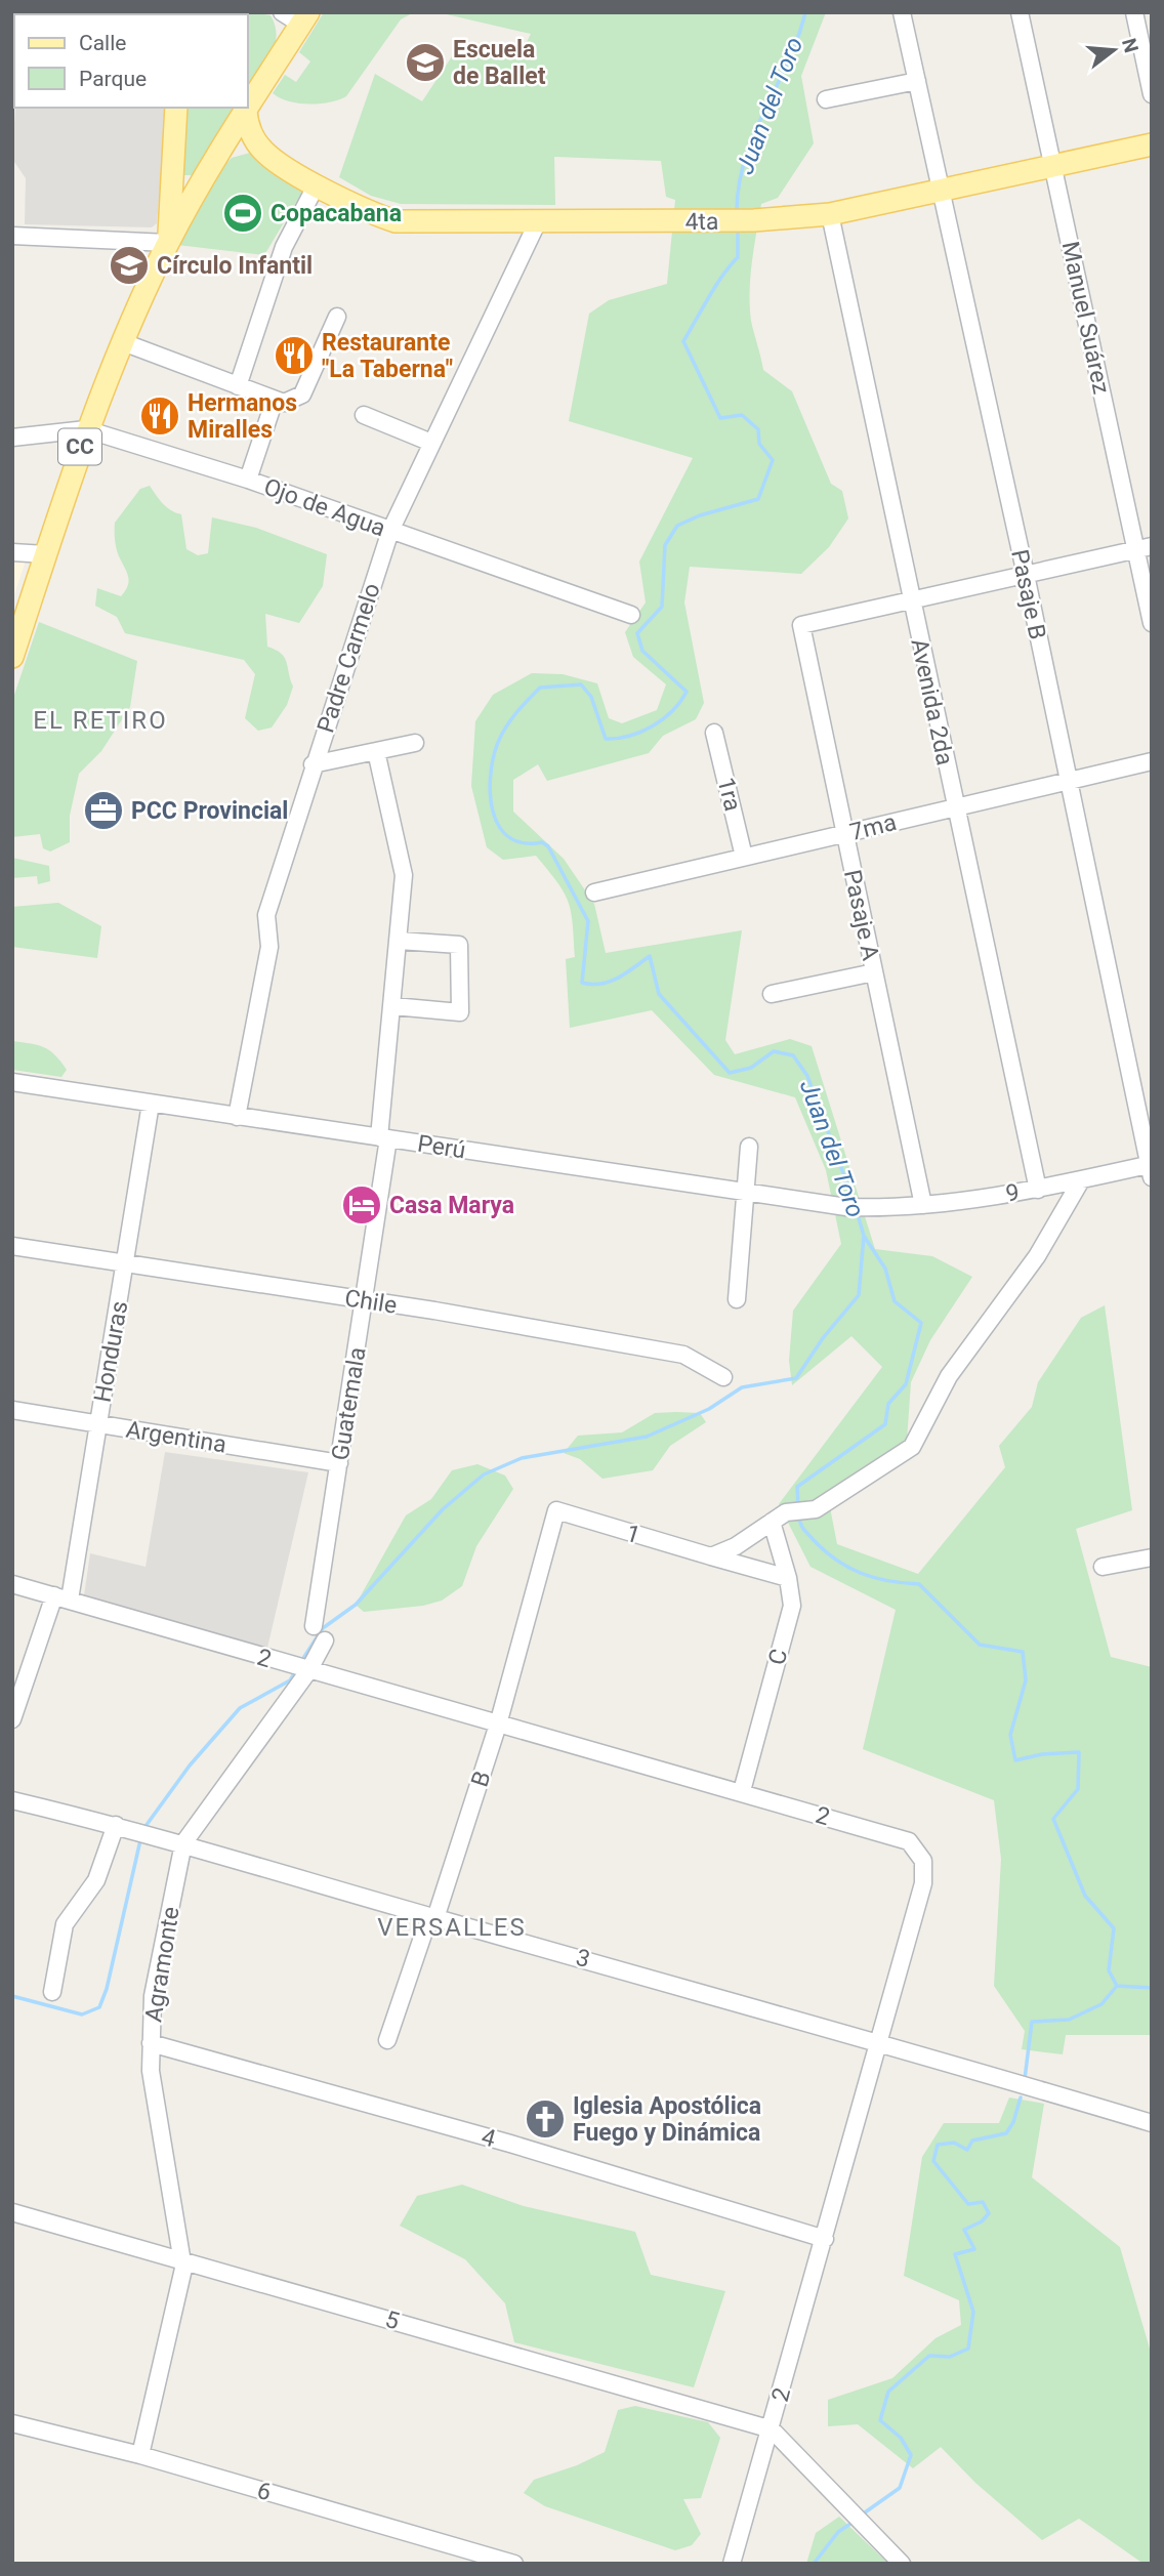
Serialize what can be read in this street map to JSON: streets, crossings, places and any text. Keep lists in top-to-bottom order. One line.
{"streets":{"main road":["4ta","CC"],"street":["Manuel Suárez","Ojo de Agua","Pasaje B","Padre Carmelo","Avenida 2da","1ra","7ma","Pasaje A","Perú","9","Chile","Honduras","Guatemala","Argentina","1","C","2","B","3","Agramonte","4","5","6"]},"crossings":[["4ta","Manuel Suárez"],["4ta","Pasaje B"],["4ta","Padre Carmelo"],["4ta","Avenida 2da"],["CC","Ojo de Agua"],["Ojo de Agua","Padre Carmelo"],["Pasaje B","7ma"],["Pasaje B","9"],["Padre Carmelo","Perú"],["Avenida 2da","7ma"],["Avenida 2da","Pasaje A"],["Avenida 2da","9"],["1ra","7ma"],["7ma","Pasaje A"],["Pasaje A","9"],["Perú","9"],["Perú","Honduras"],["Perú","Guatemala"],["Chile","Honduras"],["Chile","Guatemala"],["Honduras","Argentina"],["Honduras","2"],["Guatemala","Argentina"],["1","C"],["1","B"],["C","2"],["2","B"],["2","3"],["2","Agramonte"],["2","4"],["2","5"],["B","3"],["3","Agramonte"],["Agramonte","4"],["Agramonte","5"],["Agramonte","6"]],"districts":["EL RETIRO","VERSALLES"],"water":["Juan del Toro"],"places":{"school or university":["Escuela de Ballet","Círculo Infantil"],"sports":["Copacabana"],"restaurant":["Restaurante \"La Taberna\"","Hermanos Miralles"],"office":["PCC Provincial"],"hotel":["Casa Marya"],"church":["Iglesia Apostólica Fuego y Dinámica"]},"legend":["Calle","Parque"],"north":"right"}
